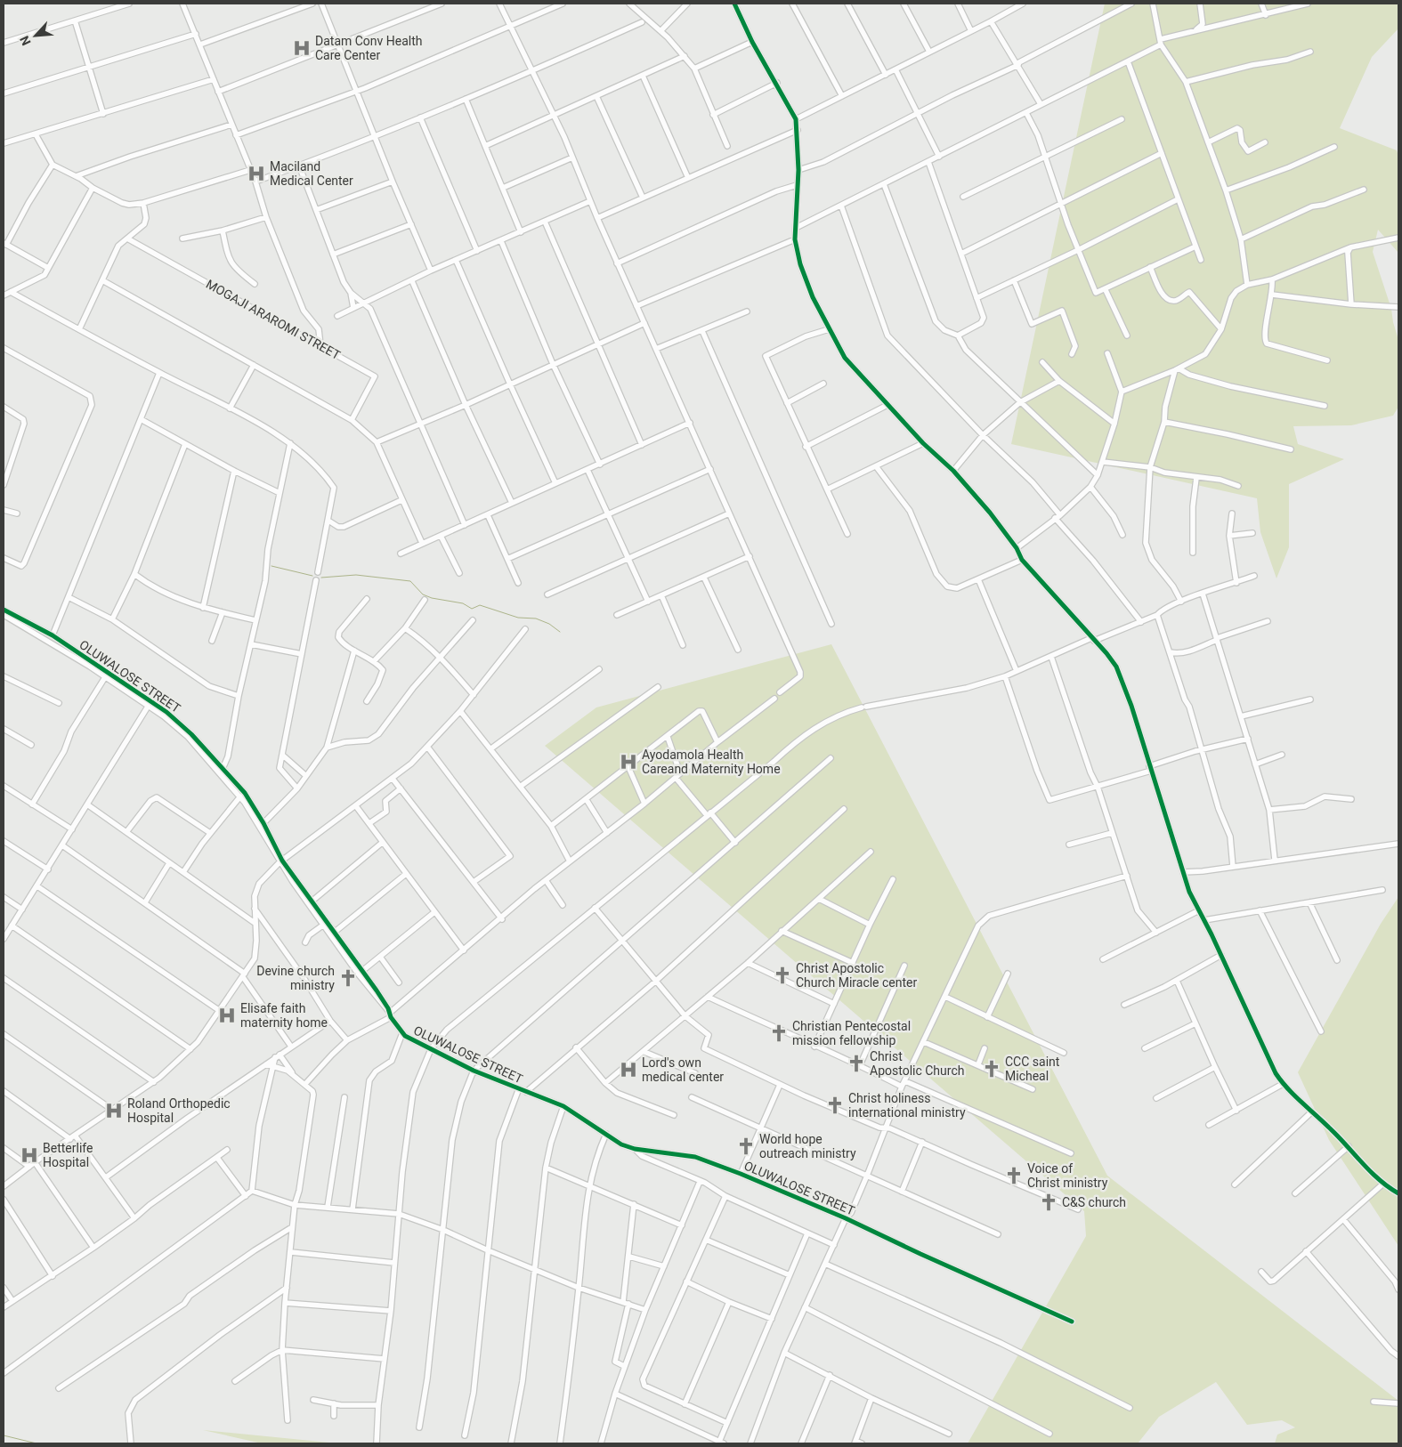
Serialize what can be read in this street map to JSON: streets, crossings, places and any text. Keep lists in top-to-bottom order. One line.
{"streets":{"street":["MOGAJI ARAROMI STREET","OLUWALOSE STREET"]},"places":{"hospital":["Datam Conv Health Care Center","Maciland Medical Center","Ayodamola Health Careand Maternity Home","Elisafe faith maternity home","Lord's own medical center","Roland Orthopedic Hospital","Betterlife Hospital"],"church":["Christ Apostolic Church Miracle center","Devine church ministry","Christian Pentecostal mission fellowship","Christ Apostolic Church","CCC saint Micheal","Christ holiness international ministry","World hope outreach ministry","Voice of Christ ministry","C&S church"]},"north":"bottom left"}
